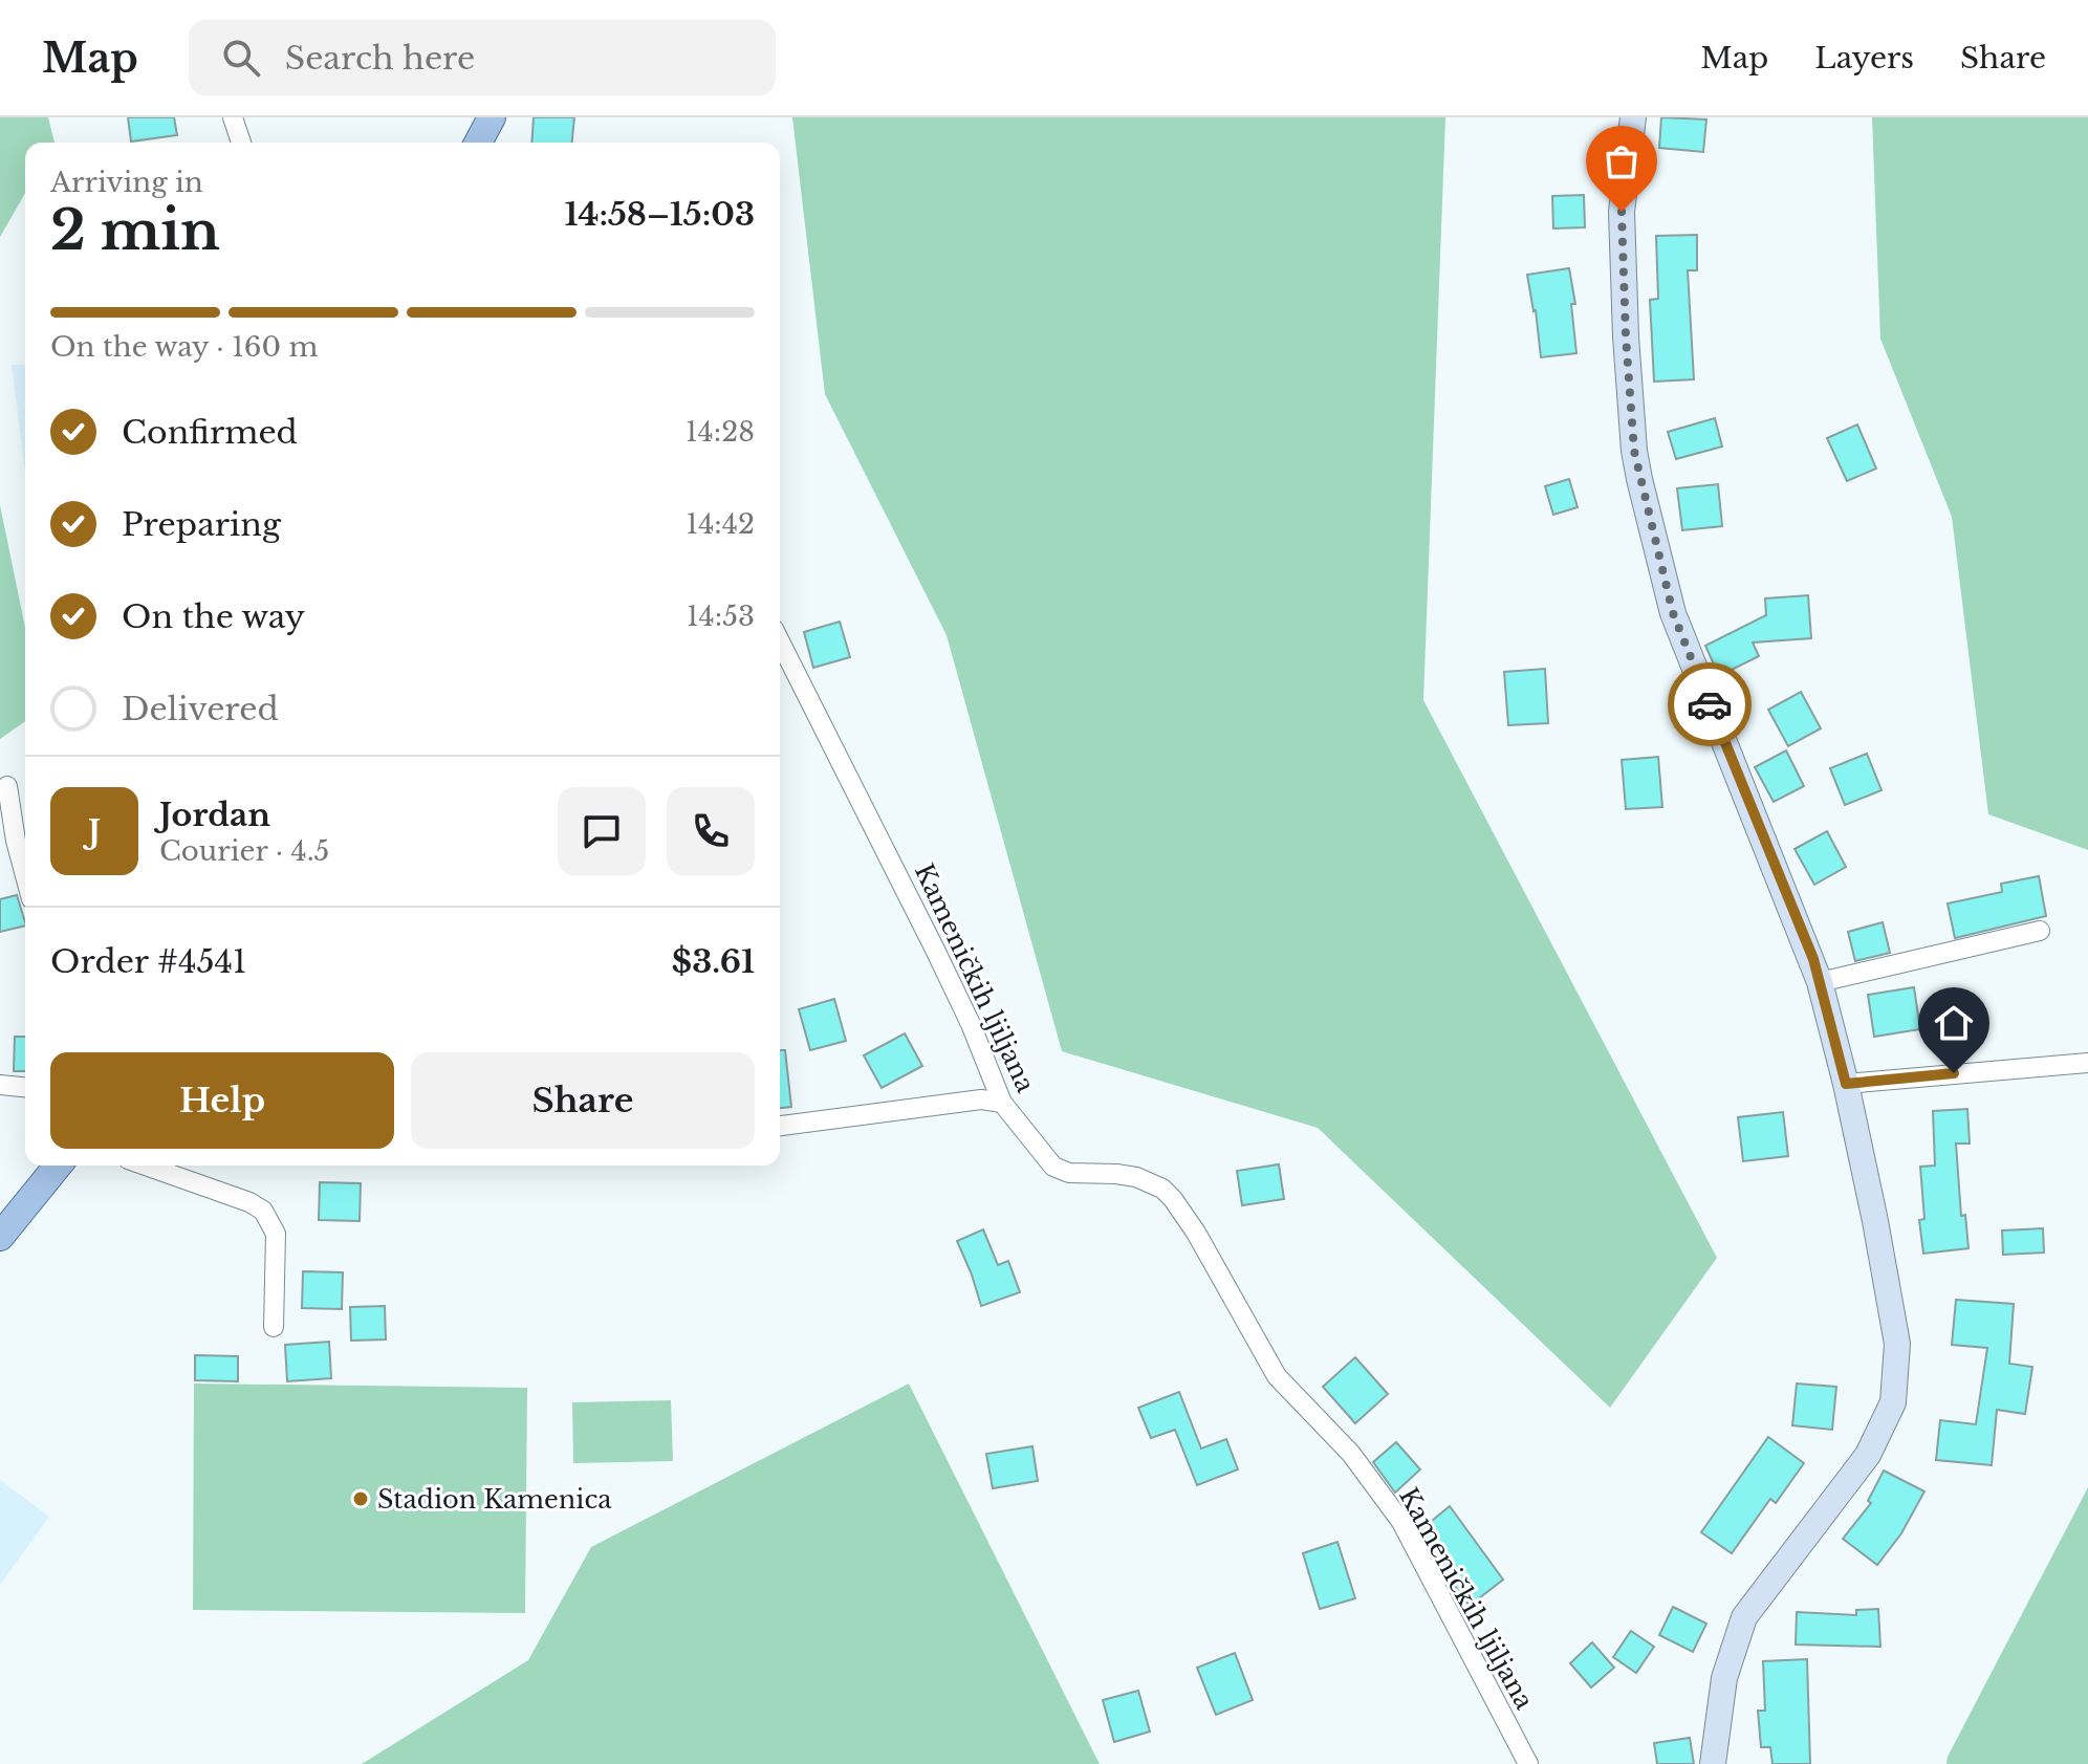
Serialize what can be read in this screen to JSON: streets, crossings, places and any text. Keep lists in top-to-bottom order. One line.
{"streets":{"street":["Kameničkih ljiljana"]},"places":["Stadion Kamenica"],"page":{"header":"Map","search":"Search here","nav":["Map","Layers","Share"],"heading":["2 min","Arriving in","14:58–15:03"],"panel":["Jordan","Courier · 4.5","Order #4541","$3.61"],"bar":"On the way · 160 m","list":[["Confirmed","14:28"],["Preparing","14:42"],["On the way","14:53"],"Delivered"],"round":"J","buttons":["Help","Share"]}}
